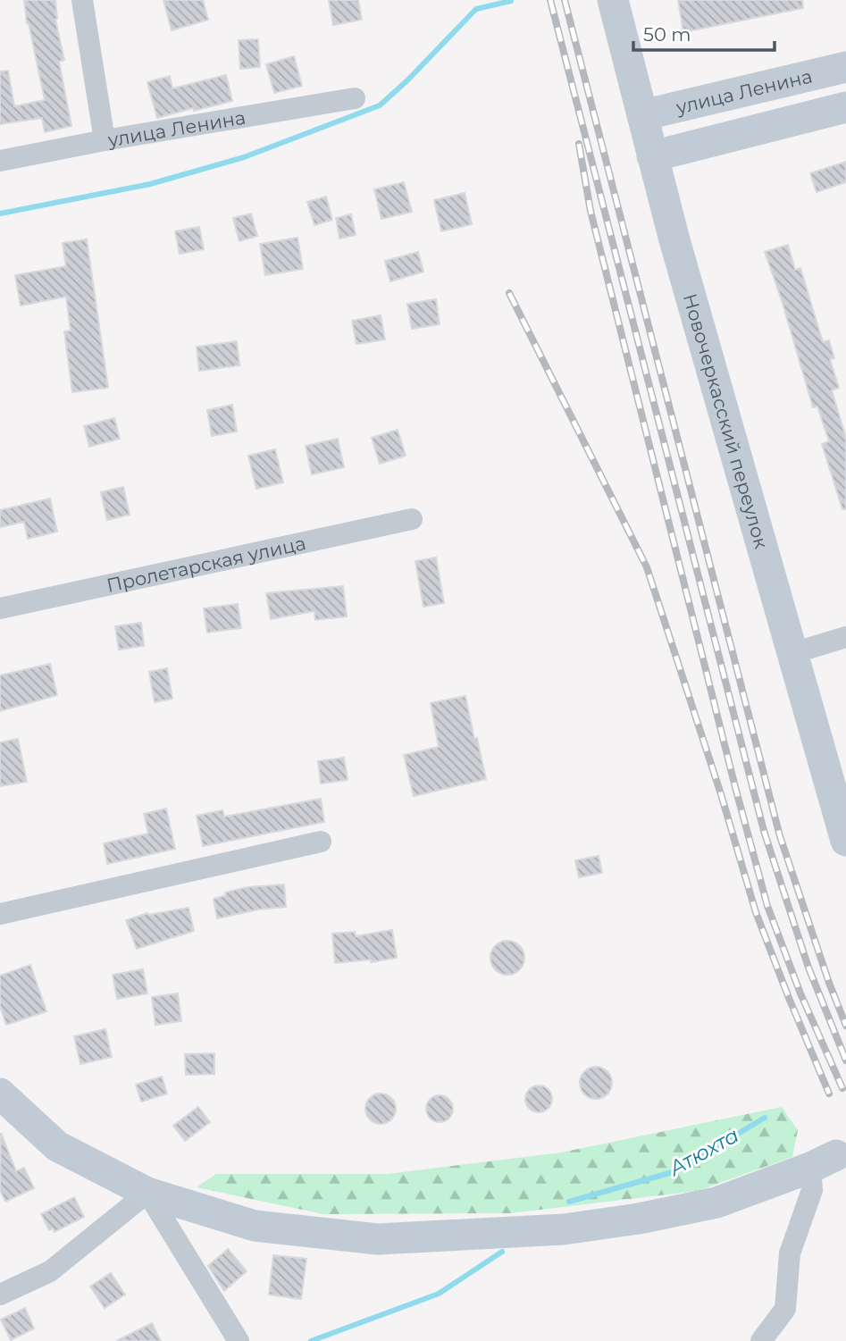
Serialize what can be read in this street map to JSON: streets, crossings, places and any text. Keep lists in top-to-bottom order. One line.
{"streets":{"main road":["улица Ленина","Новочеркасский переулок"],"street":["Пролетарская улица"]},"crossings":[["улица Ленина","Новочеркасский переулок"]],"water":["Атюхта"],"scale_bar":"50 m"}
